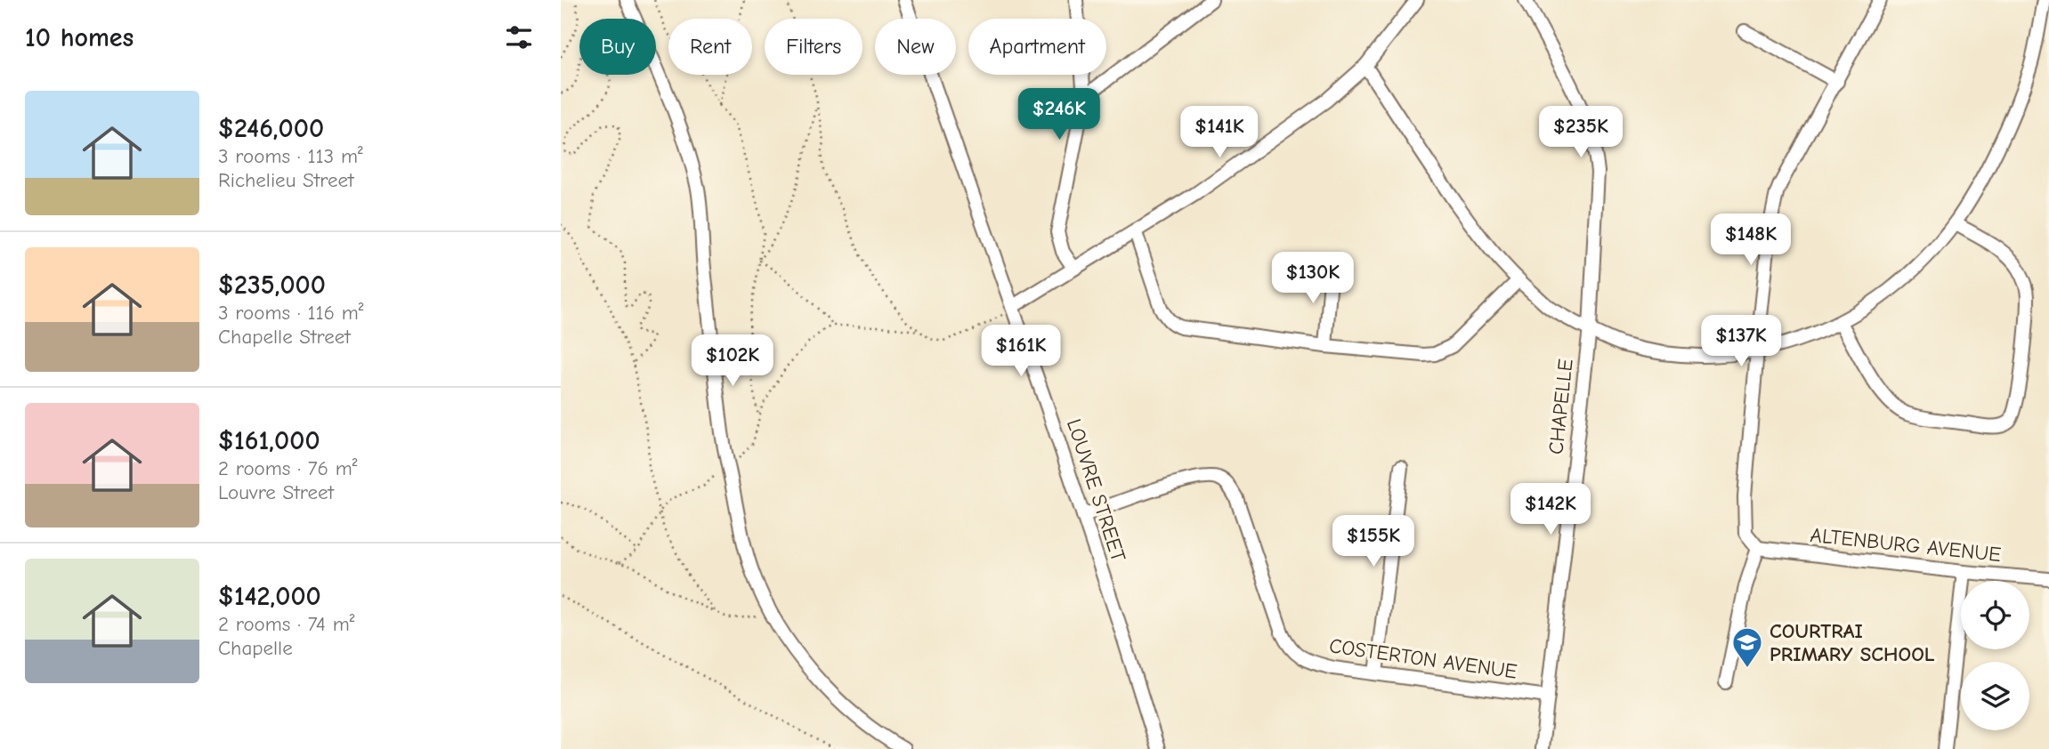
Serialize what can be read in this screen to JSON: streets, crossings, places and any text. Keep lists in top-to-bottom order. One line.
{"streets":{"street":["CHAPELLE","LOUVRE STREET","ALTENBURG AVENUE","COSTERTON AVENUE"]},"crossings":[["CHAPELLE","COSTERTON AVENUE"],["LOUVRE STREET","COSTERTON AVENUE"]],"places":{"school or university":["COURTRAI PRIMARY SCHOOL"]},"page":{"heading":"10 homes","chip":["Buy","Rent","Filters","New","Apartment"],"list":[{"name":"$246,000","note":"3 rooms · 113 m² · Richelieu Street"},{"name":"$235,000","note":"3 rooms · 116 m² · Chapelle Street"},{"name":"$161,000","note":"2 rooms · 76 m² · Louvre Street"},{"name":"$142,000","note":"2 rooms · 74 m² · Chapelle"}],"price":["$246K","$141K","$235K","$148K","$130K","$137K","$161K","$102K","$142K","$155K"]}}
